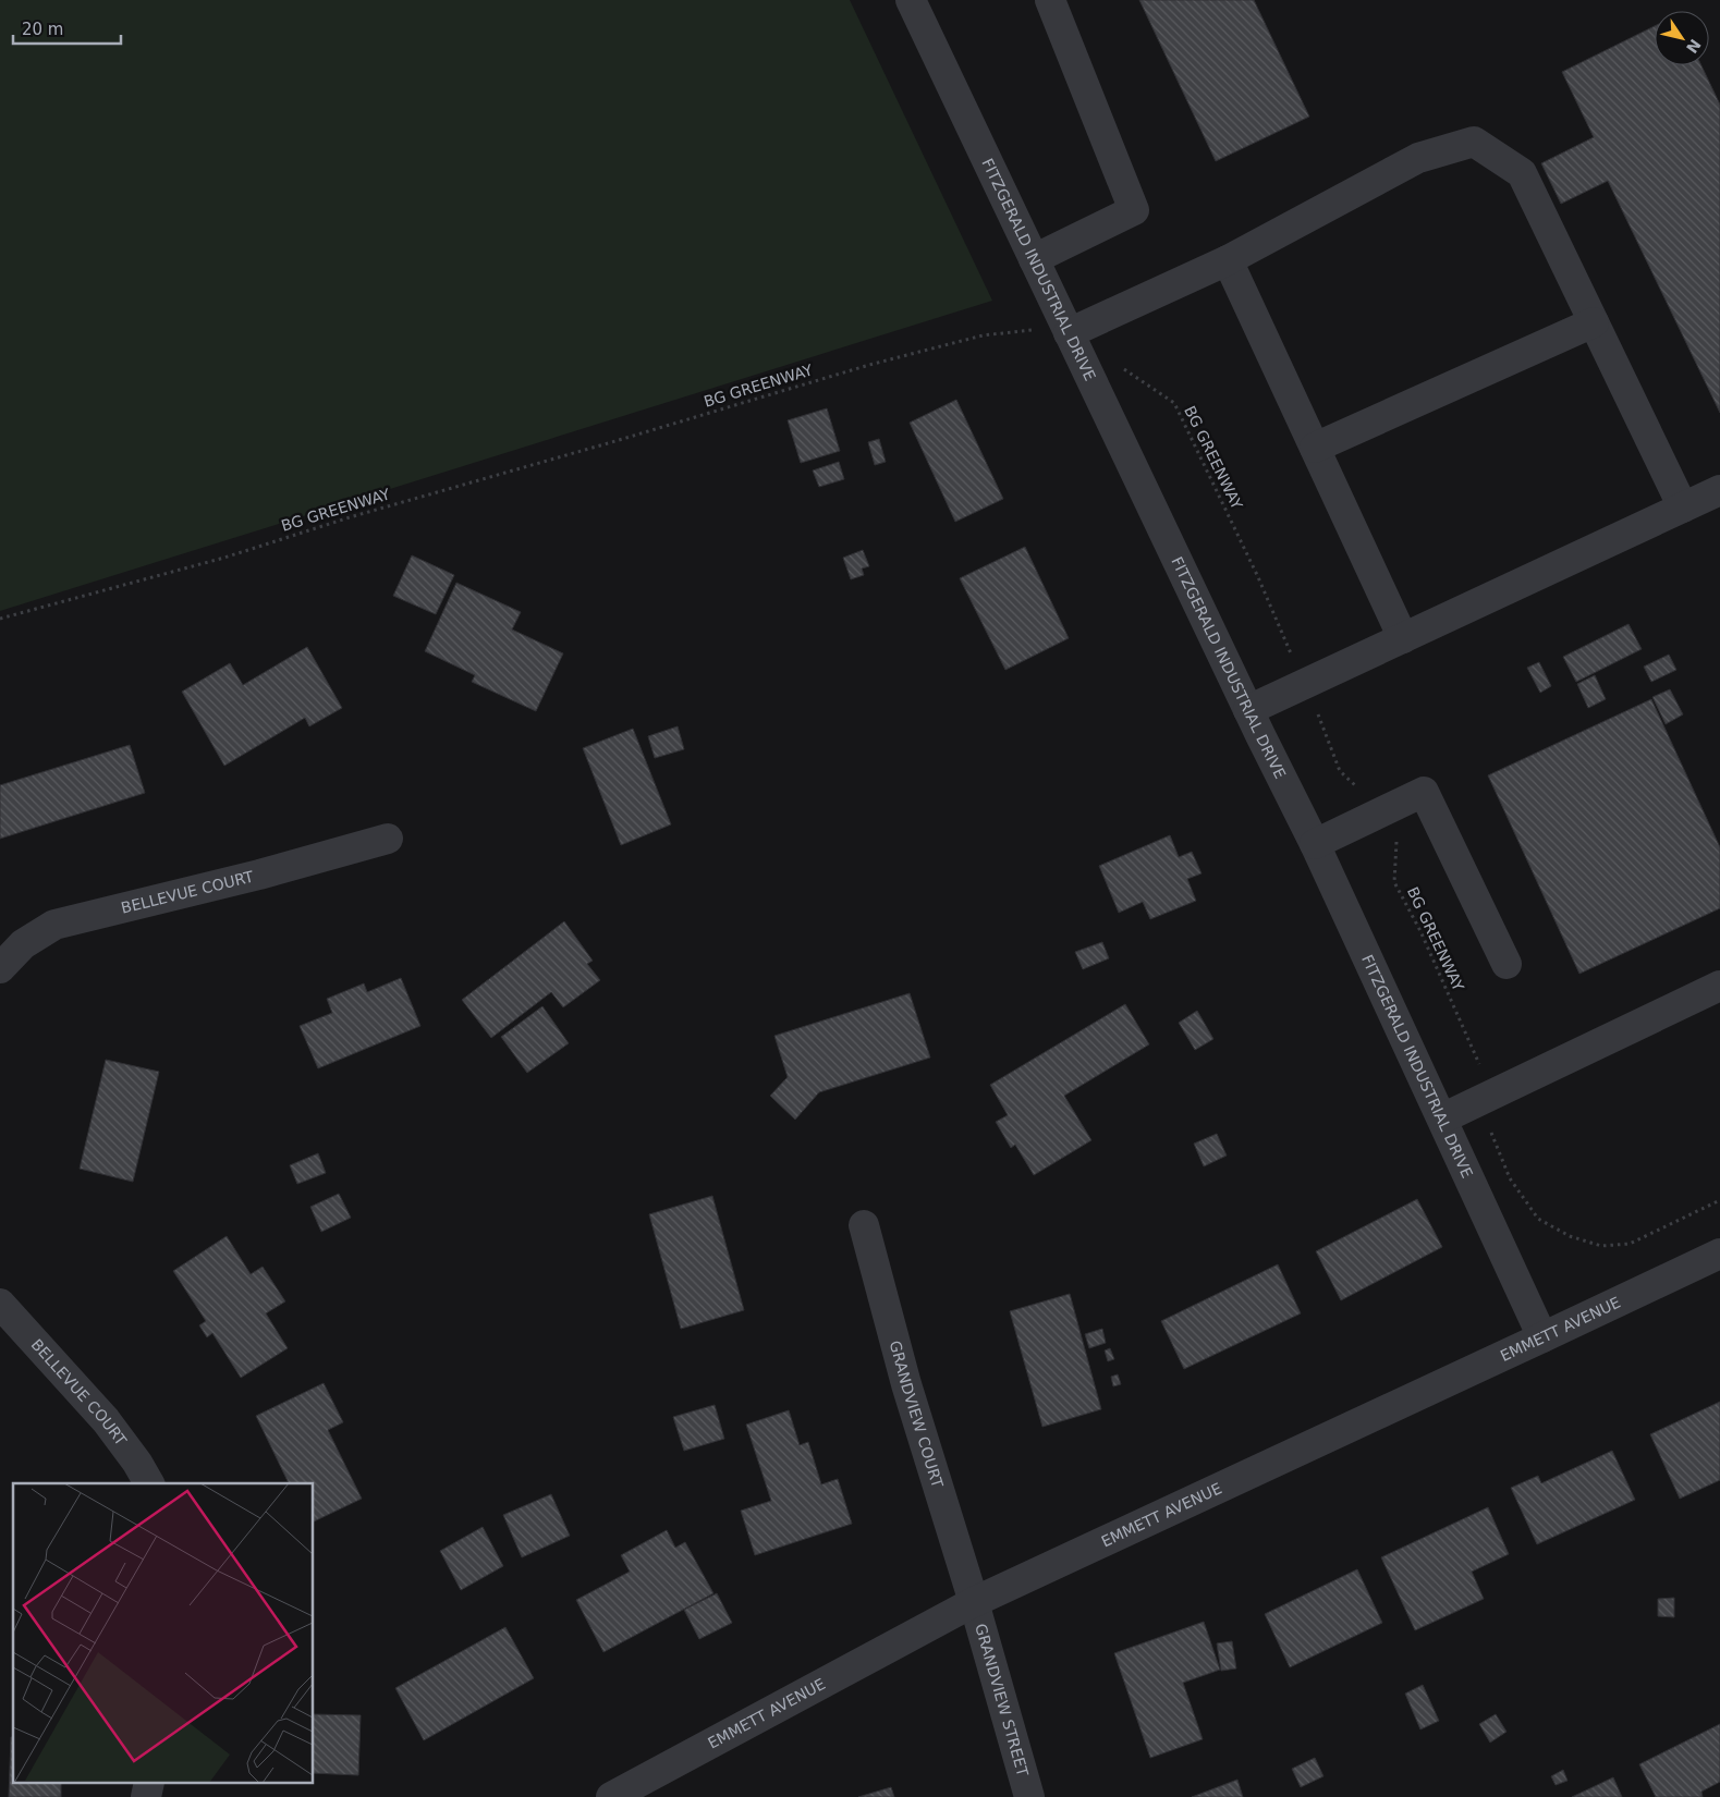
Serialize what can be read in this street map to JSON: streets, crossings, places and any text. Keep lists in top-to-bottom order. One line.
{"streets":{"street":["FITZGERALD INDUSTRIAL DRIVE","BELLEVUE COURT","EMMETT AVENUE","GRANDVIEW COURT","GRANDVIEW STREET"],"path":["BG GREENWAY"]},"crossings":[["FITZGERALD INDUSTRIAL DRIVE","BG GREENWAY"],["FITZGERALD INDUSTRIAL DRIVE","EMMETT AVENUE"],["EMMETT AVENUE","GRANDVIEW COURT"],["EMMETT AVENUE","GRANDVIEW STREET"],["GRANDVIEW COURT","GRANDVIEW STREET"]],"scale_bar":"20 m","north":"bottom right"}
